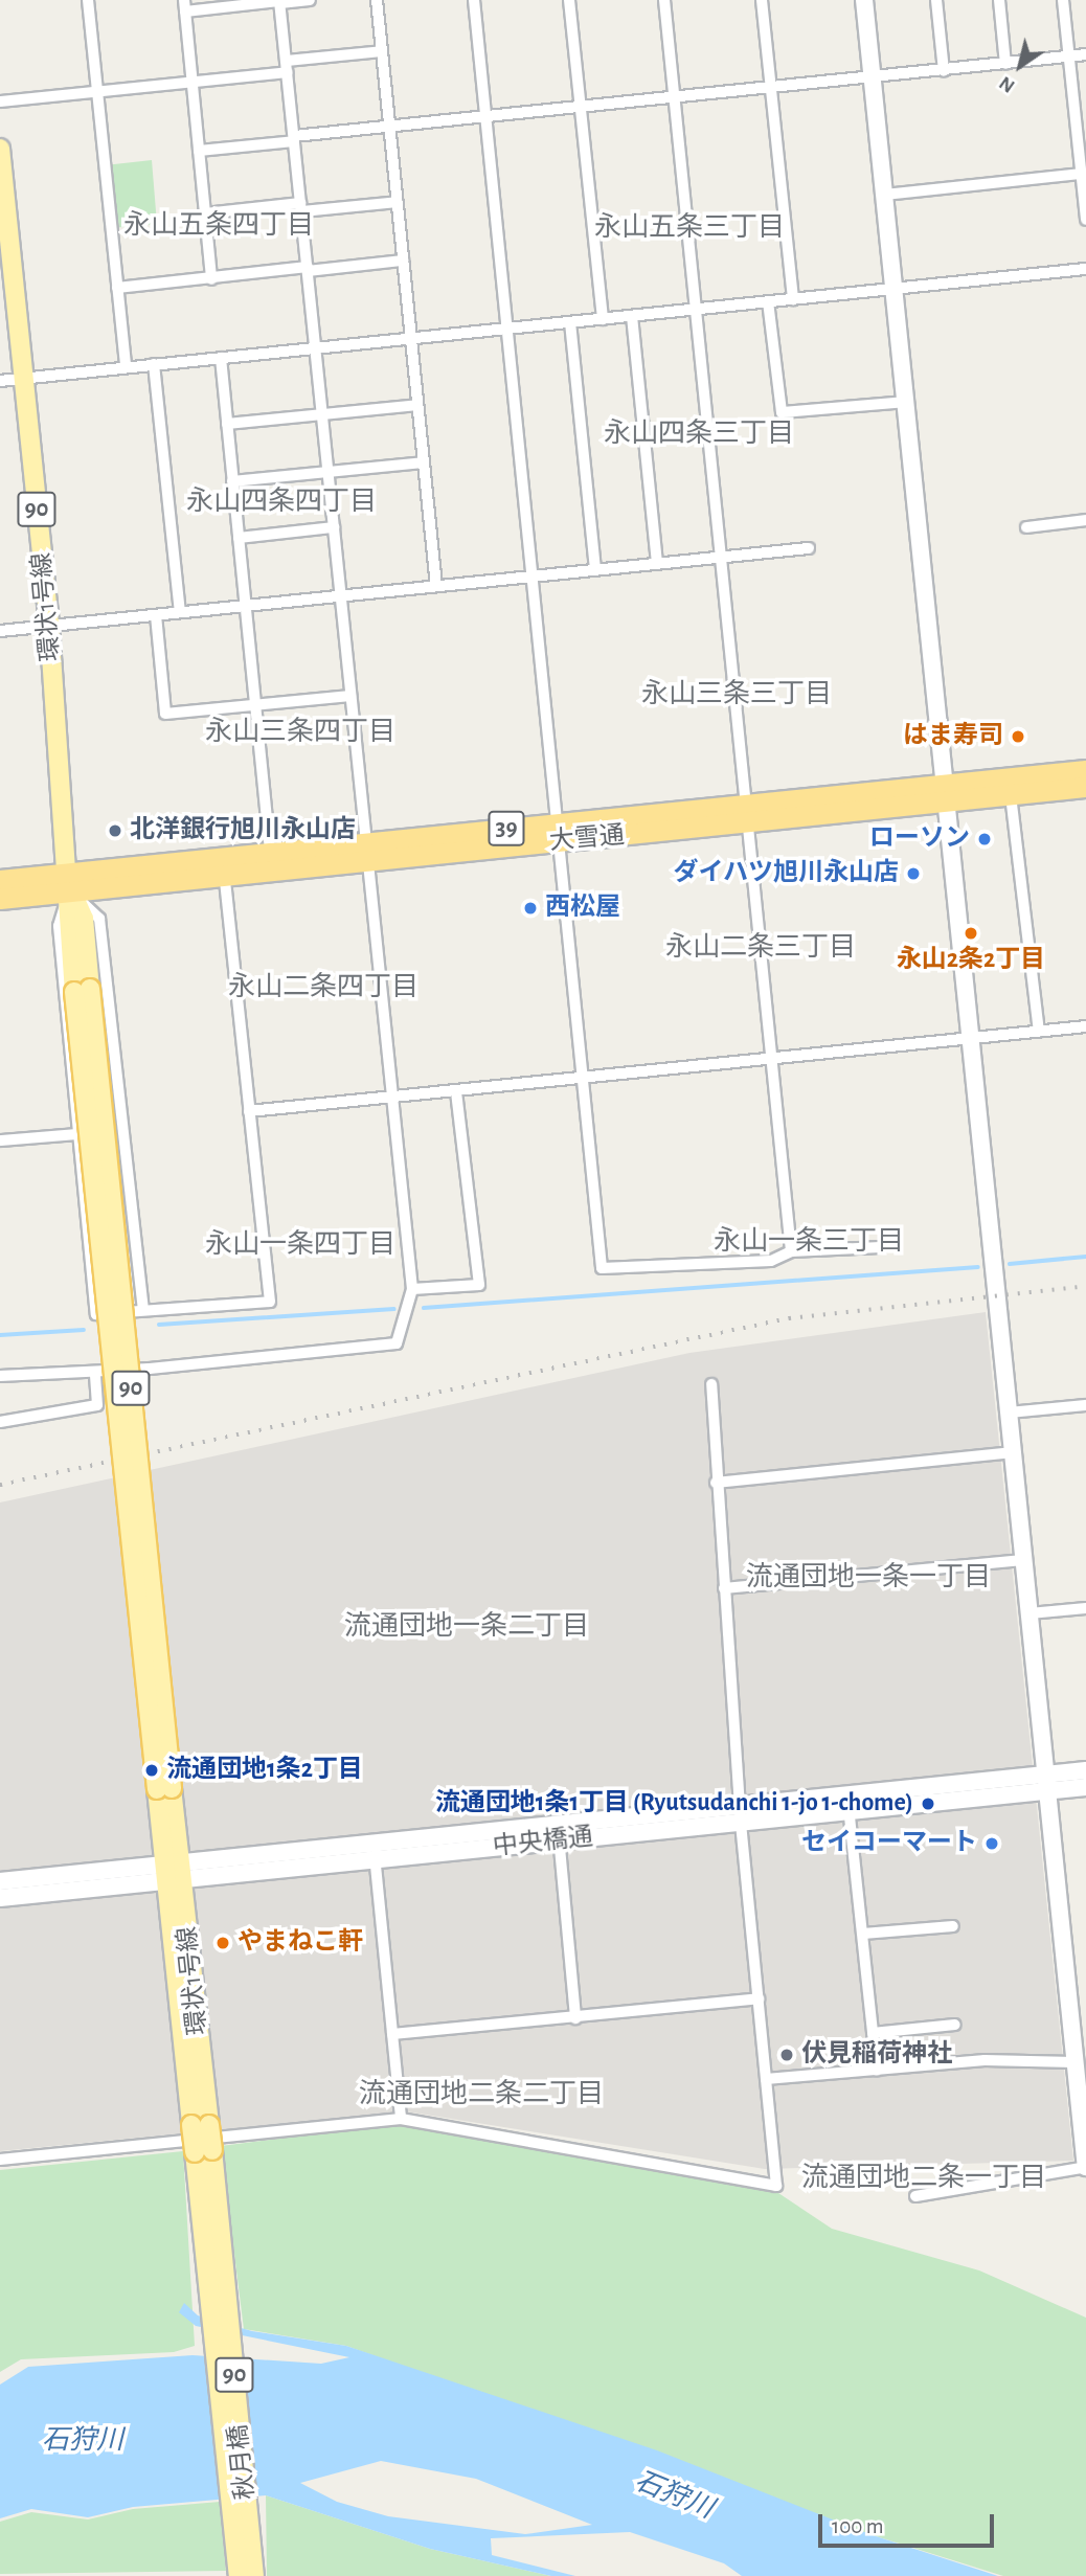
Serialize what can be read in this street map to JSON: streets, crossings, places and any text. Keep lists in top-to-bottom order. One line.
{"streets":{"highway":["39","大雪通"],"main road":["90","環状1号線","秋月橋"],"street":["中央橋通"]},"crossings":[["環状1号線","大雪通"],["環状1号線","中央橋通"],["環状1号線","秋月橋"]],"districts":["永山五条四丁目","永山五条三丁目","永山四条三丁目","永山四条四丁目","永山三条三丁目","永山三条四丁目","永山二条三丁目","永山二条四丁目","永山一条三丁目","永山一条四丁目","流通団地一条一丁目","流通団地一条二丁目","流通団地二条二丁目","流通団地二条一丁目"],"water":["石狩川"],"places":["はま寿司","北洋銀行旭川永山店","ローソン","ダイハツ旭川永山店","西松屋","永山2条2丁目","流通団地1条2丁目","流通団地1条1丁目 (Ryutsudanchi 1-jo 1-chome)","セイコーマート","やまねこ軒","伏見稲荷神社"],"scale_bar":"100 m","north":"bottom left"}
